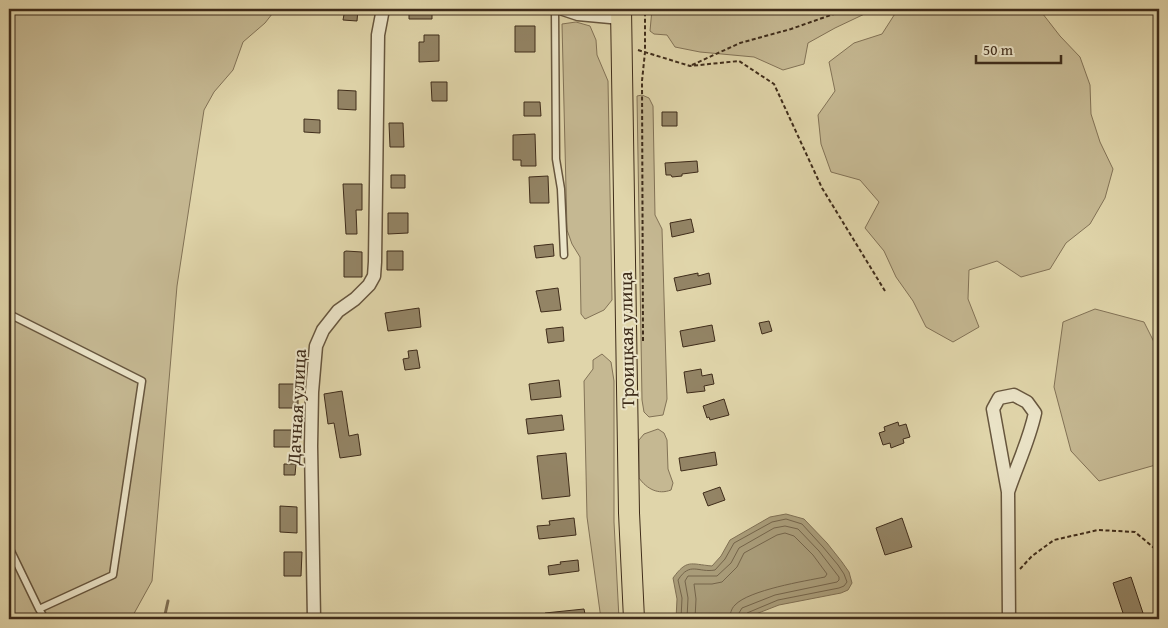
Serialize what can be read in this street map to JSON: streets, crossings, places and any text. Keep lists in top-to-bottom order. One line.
{"streets":{"main road":["Троицкая улица"],"street":["Дачная улица"]},"scale_bar":"50 m"}
